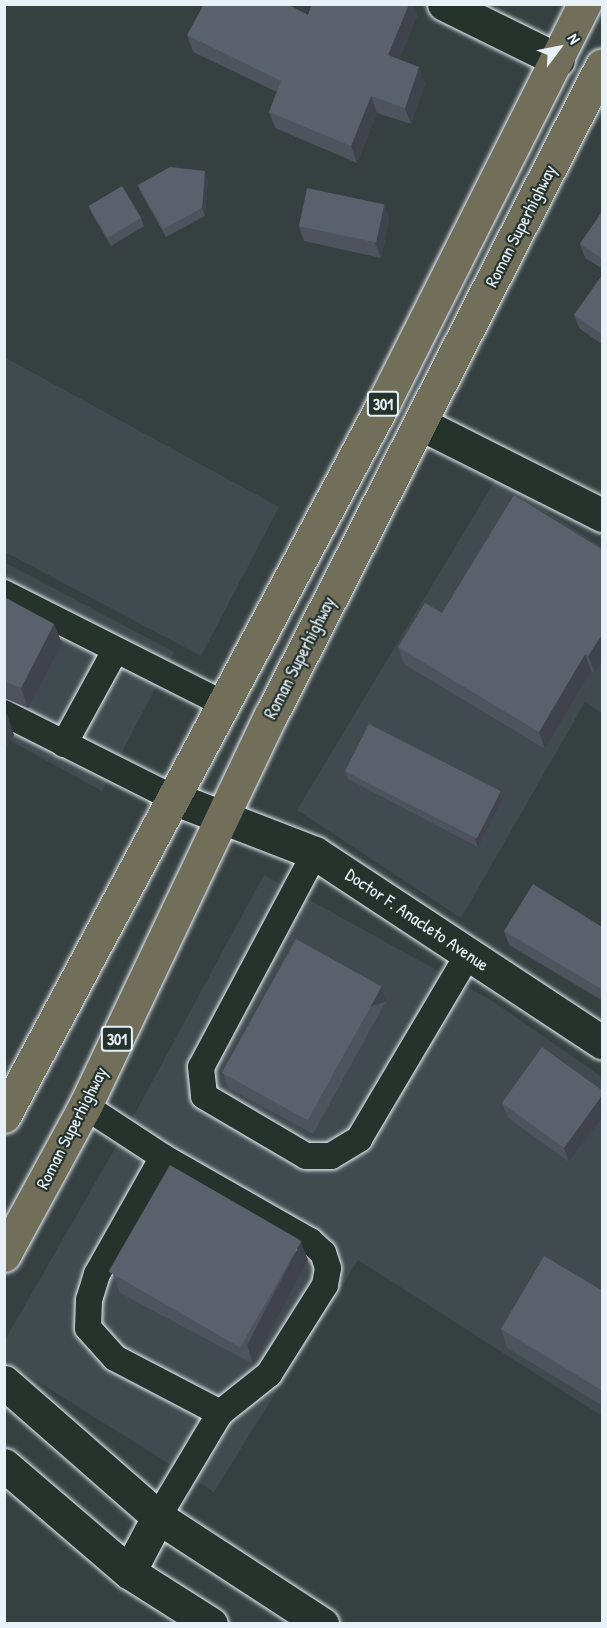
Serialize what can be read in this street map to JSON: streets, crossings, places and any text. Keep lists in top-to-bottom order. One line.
{"streets":{"main road":["Roman Superhighway","301"],"street":["Doctor F. Anacleto Avenue"]},"crossings":[["Roman Superhighway","Doctor F. Anacleto Avenue"],["301","Doctor F. Anacleto Avenue"]],"north":"top right"}
